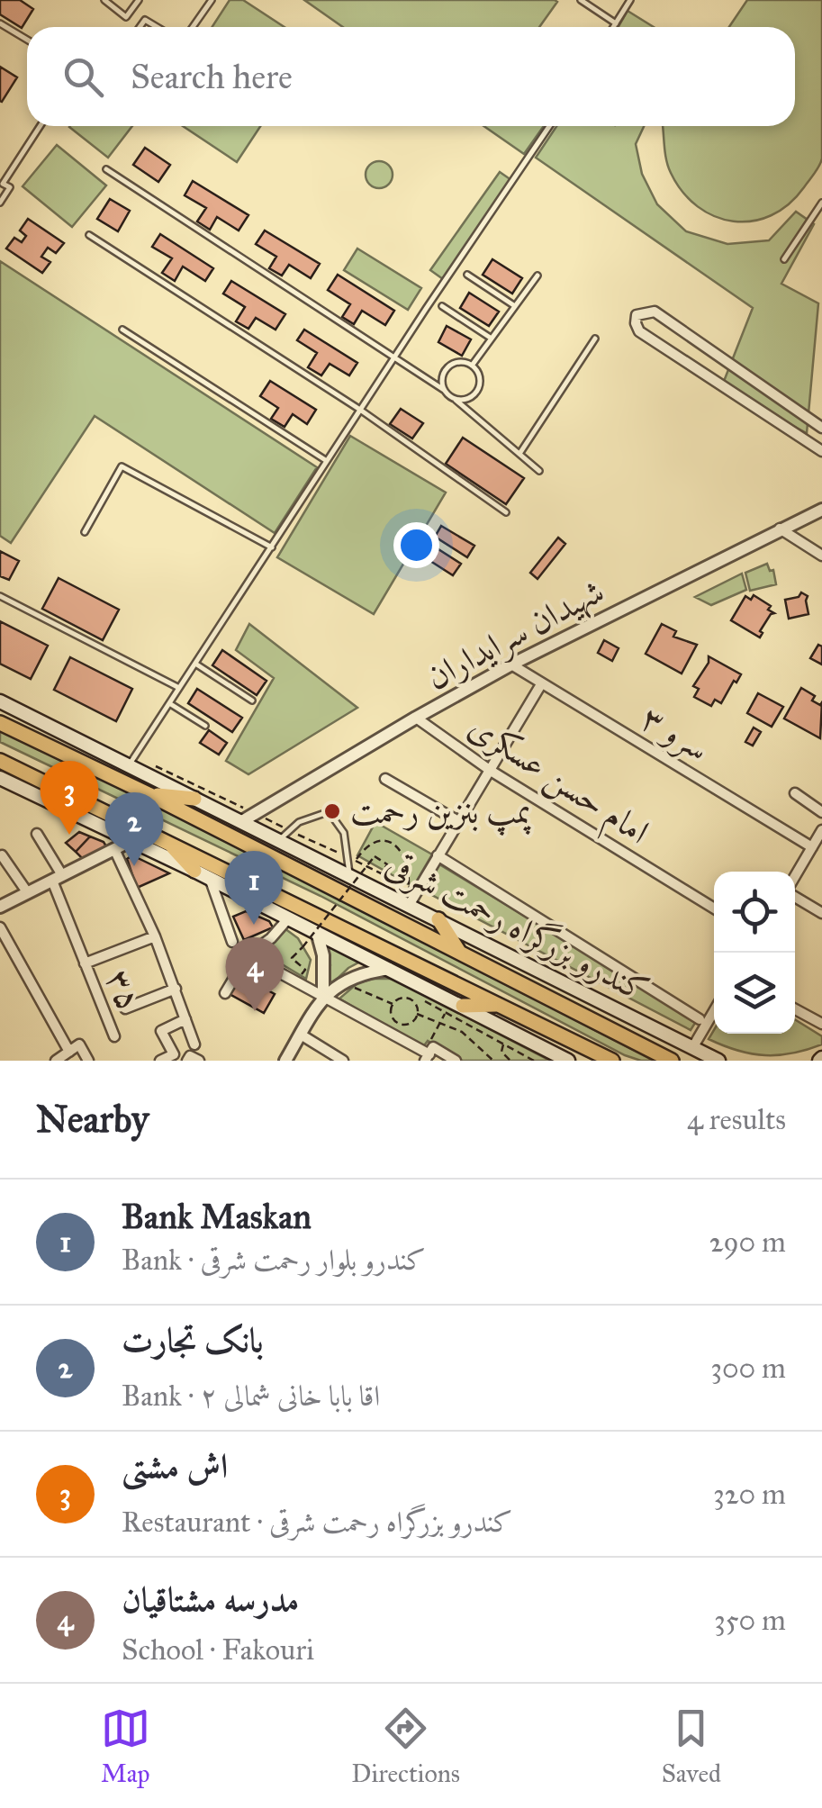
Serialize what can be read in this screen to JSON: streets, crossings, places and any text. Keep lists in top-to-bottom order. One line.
{"streets":{"main road":["کندرو بزرگراه رحمت شرقی"],"street":["شهیدان سرایداران","سرو ۳","امام حسن عسکری","۳۵"]},"crossings":[["شهیدان سرایداران","سرو ۳"],["شهیدان سرایداران","امام حسن عسکری"],["شهیدان سرایداران","کندرو بزرگراه رحمت شرقی"]],"places":["پمپ بنزین رحمت"],"page":{"search":"Search here","pins":["3","2","1","4"],"heading":["Nearby","4 results"],"list":[{"mark":"1","name":"Bank Maskan","note":"Bank · کندرو بلوار رحمت شرقی","value":"290 m"},{"mark":"2","name":"بانک تجارت","note":"Bank · ۲ اقا بابا خانی شمالی","value":"300 m"},{"mark":"3","name":"اش مشتی","note":"Restaurant · کندرو بزرگراه رحمت شرقی","value":"320 m"},{"mark":"4","name":"مدرسه مشتاقیان","note":"School · Fakouri","value":"350 m"}],"nav":["Map","Directions","Saved"]}}
